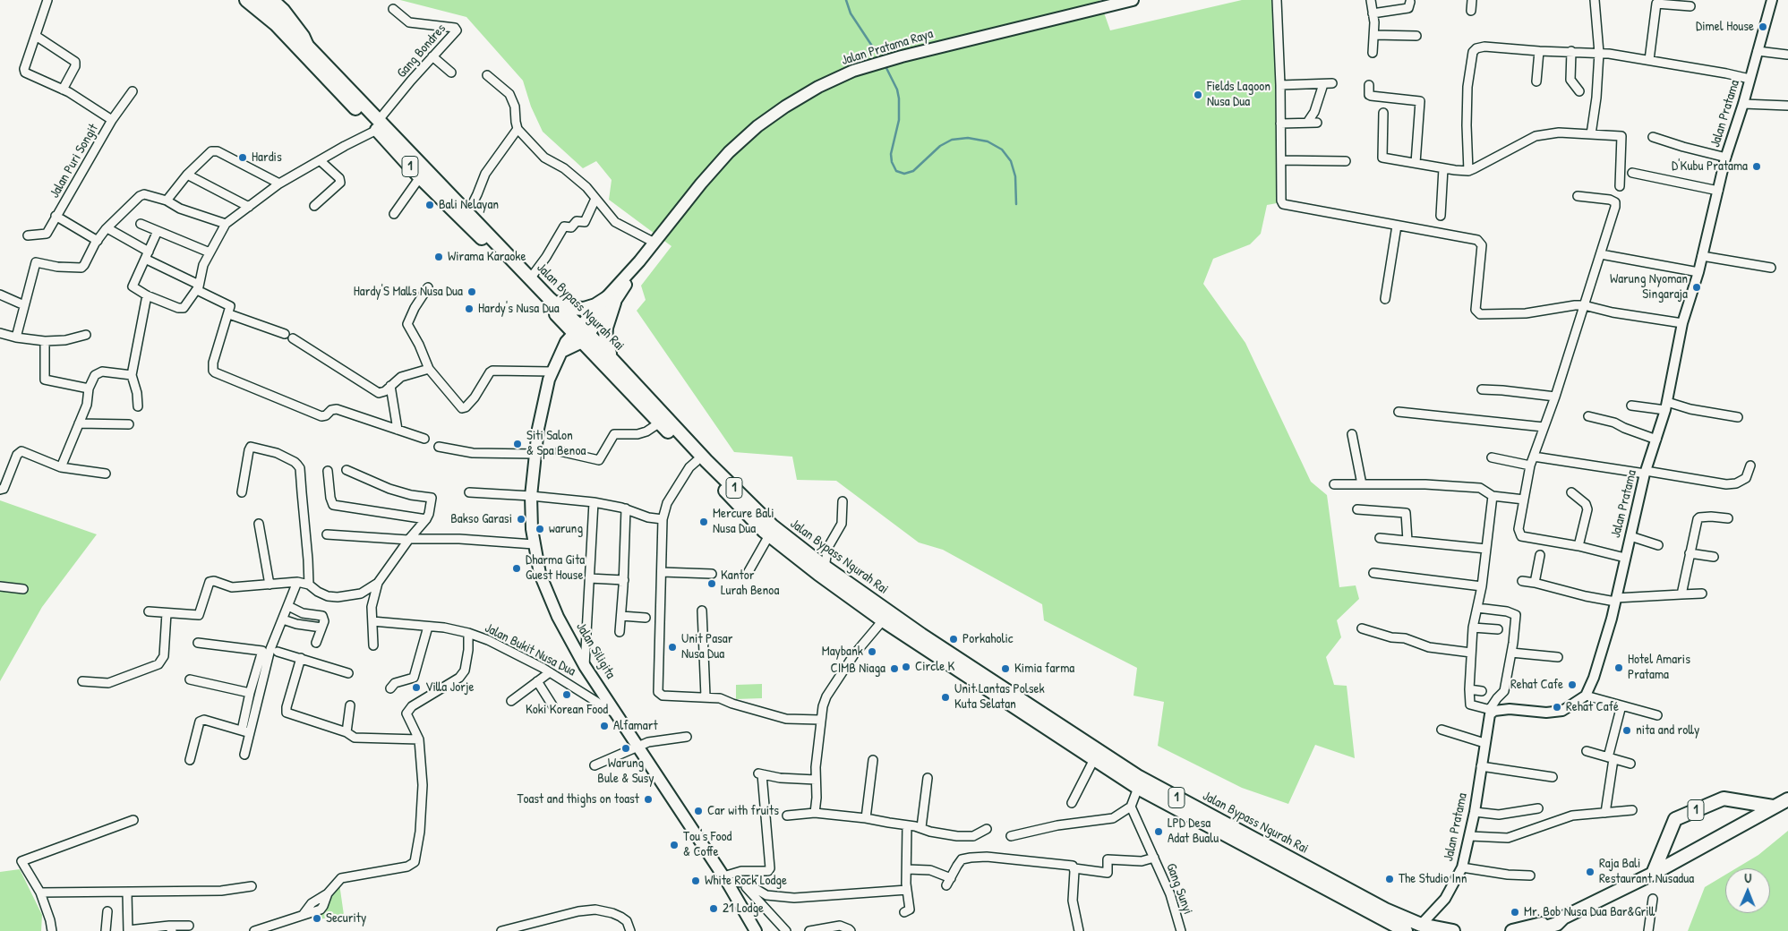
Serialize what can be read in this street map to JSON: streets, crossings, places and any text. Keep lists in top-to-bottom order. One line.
{"streets":{"highway":["1","Jalan Bypass Ngurah Rai"],"main road":["Jalan Pratama Raya","Jalan Siligita"],"street":["Gang Bondres","Jalan Pratama","Jalan Puri Songit","Jalan Bukit Nusa Dua","Gang Sunyi"]},"crossings":[["Jalan Pratama Raya","Jalan Bypass Ngurah Rai"],["Jalan Pratama Raya","Jalan Siligita"],["Gang Bondres","Jalan Bypass Ngurah Rai"],["Jalan Pratama","1"],["Jalan Pratama","Jalan Bypass Ngurah Rai"],["1","Jalan Bypass Ngurah Rai"],["Jalan Bypass Ngurah Rai","Jalan Siligita"],["Jalan Bukit Nusa Dua","Jalan Siligita"]],"places":["Dimel House","Fields Lagoon Nusa Dua","Hardis","D'Kubu Pratama","Bali Nelayan","Wirama Karaoke","Warung Nyoman Singaraja","Hardy'S Malls Nusa Dua","Hardy's Nusa Dua","Siti Salon & Spa Benoa","Bakso Garasi","Mercure Bali Nusa Dua","warung","Dharma Gita Guest House","Kantor Lurah Benoa","Porkaholic","Unit Pasar Nusa Dua","Maybank","Circle K","Hotel Amaris Pratama","CIMB Niaga","Kimia farma","Rehat Cafe","Villa Jorje","Koki Korean Food","Unit Lantas Polsek Kuta Selatan","Rehat Café","Alfamart","nita and rolly","Warung Bule & Susy","Toast and thighs on toast","Car with fruits","LPD Desa Adat Bualu","Tou's Food & Coffe","Raja Bali Restaurant Nusadua","The Studio Inn","White Rock Lodge","21 Lodge","Mr. Bob Nusa Dua Bar&Grill","Security"],"north":"top"}
